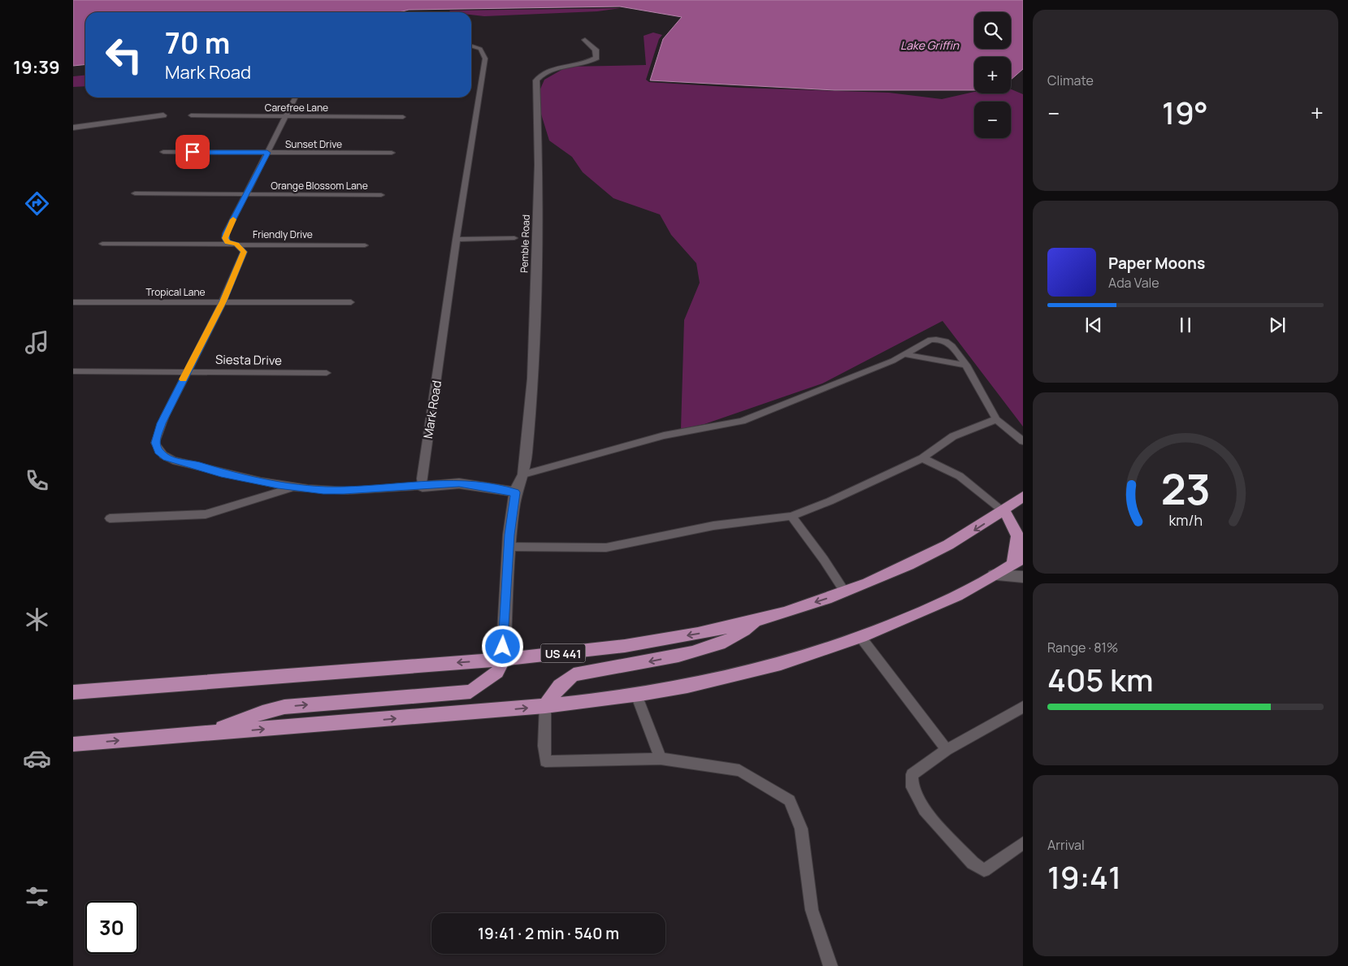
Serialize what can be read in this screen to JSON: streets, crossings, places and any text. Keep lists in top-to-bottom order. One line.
{"streets":{"main road":["US 441"],"street":["Pemble Road"],"lane":["Carefree Lane","Sunset Drive","Orange Blossom Lane","Friendly Drive","Tropical Lane","Siesta Drive","Mark Road"]},"water":["Lake Griffin"],"page":{"tabs":"19:39","tile":["Climate",["Range · 81%","405 km"],["Arrival","19:41"]],"map_buttons":["+","−"],"turn":["70 m","Mark Road"],"heat":["−","19°","+"],"song":["Paper Moons","Ada Vale"],"limit":"30","trip":"19:41 · 2 min · 540 m","gauge":["23","km/h"]}}
